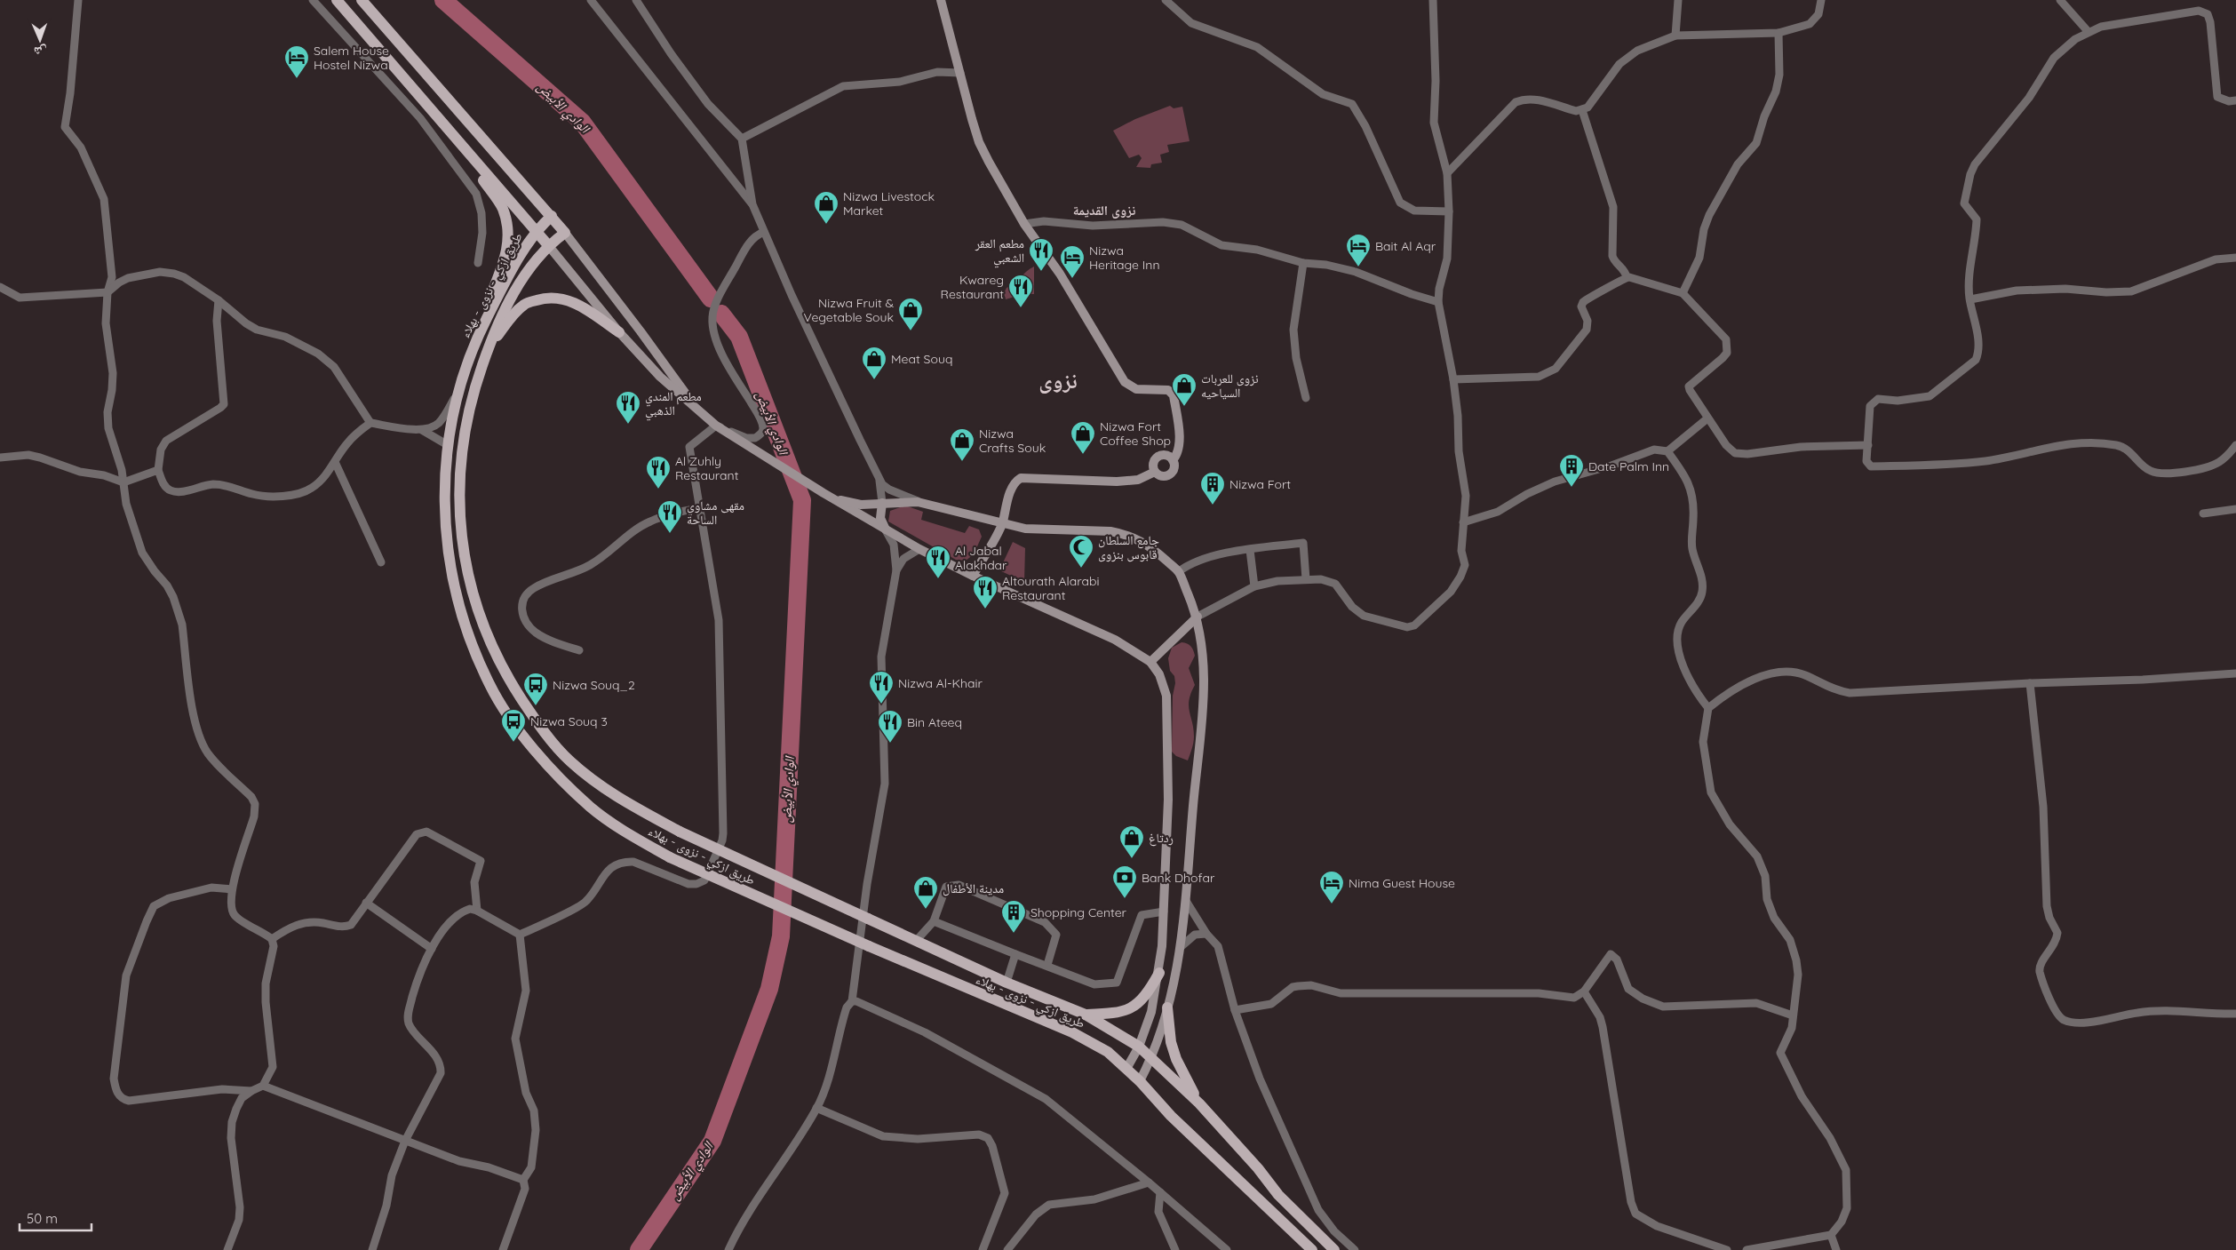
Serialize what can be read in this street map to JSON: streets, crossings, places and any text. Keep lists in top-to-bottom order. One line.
{"streets":{"main road":["طريق ازكي - نزوى - بهلاء"]},"districts":["نزوى القديمة","نزوى"],"water":["الوادي الأبيض"],"places":{"hotel":["Salem House Hostel Nizwa","Bait Al Aqr","Nizwa Heritage Inn","Nima Guest House"],"shop":["Nizwa Livestock Market","Nizwa Fruit & Vegetable Souk","Meat Souq","نزوى للعربات السياحيه","Nizwa Fort Coffee Shop","Nizwa Crafts Souk","ردتاغ","مدينة الأطفال"],"restaurant":["مطعم العقر الشعبي","Kwareg Restaurant","مطعم المندي الذهبي","Al Zuhly Restaurant","مقهى مشاوي الساحة","Al Jabal Alakhdar","Altourath Alarabi Restaurant","Nizwa Al-Khair","Bin Ateeq"],"building":["Date Palm Inn","Nizwa Fort","Shopping Center"],"mosque":["جامع السلطان قابوس بنزوى"],"bus stop":["Nizwa Souq_2","Nizwa Souq 3"],"bank":["Bank Dhofar"]},"scale_bar":"50 m","north":"bottom"}
